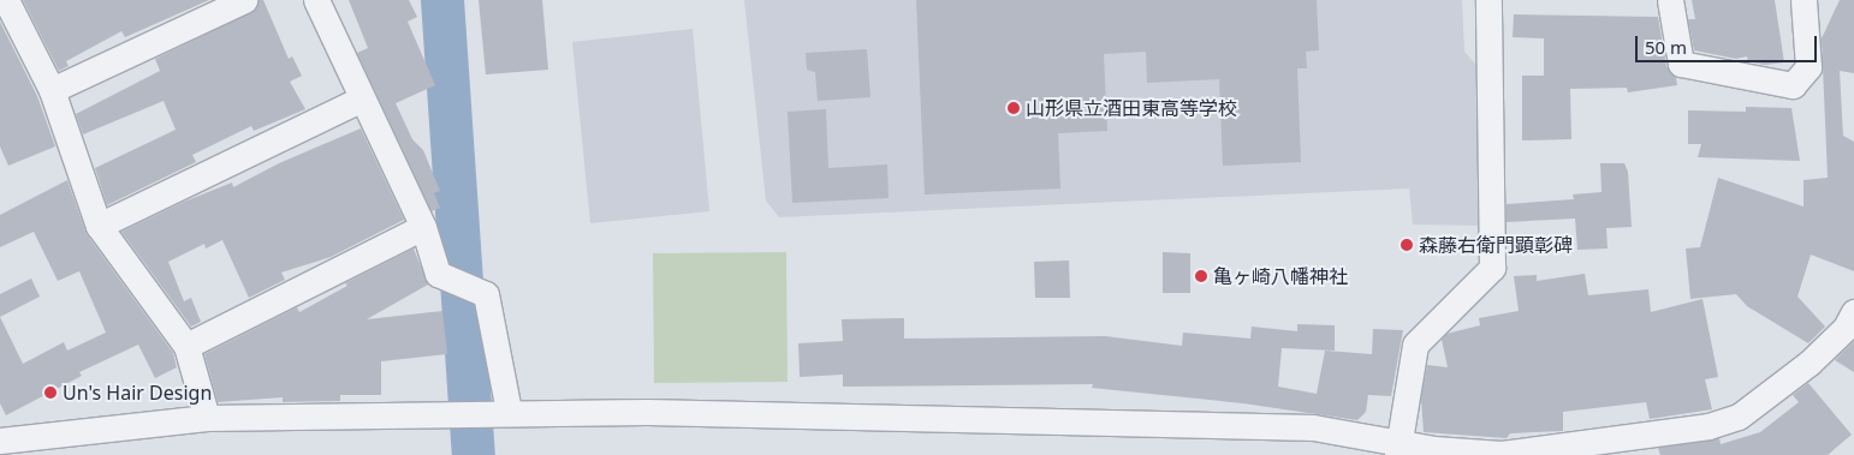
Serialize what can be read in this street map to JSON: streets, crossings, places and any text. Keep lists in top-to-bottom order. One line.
{"places":["山形県立酒田東高等学校","森藤右衛門顕彰碑","亀ヶ崎八幡神社","Un's Hair Design"],"scale_bar":"50 m"}
